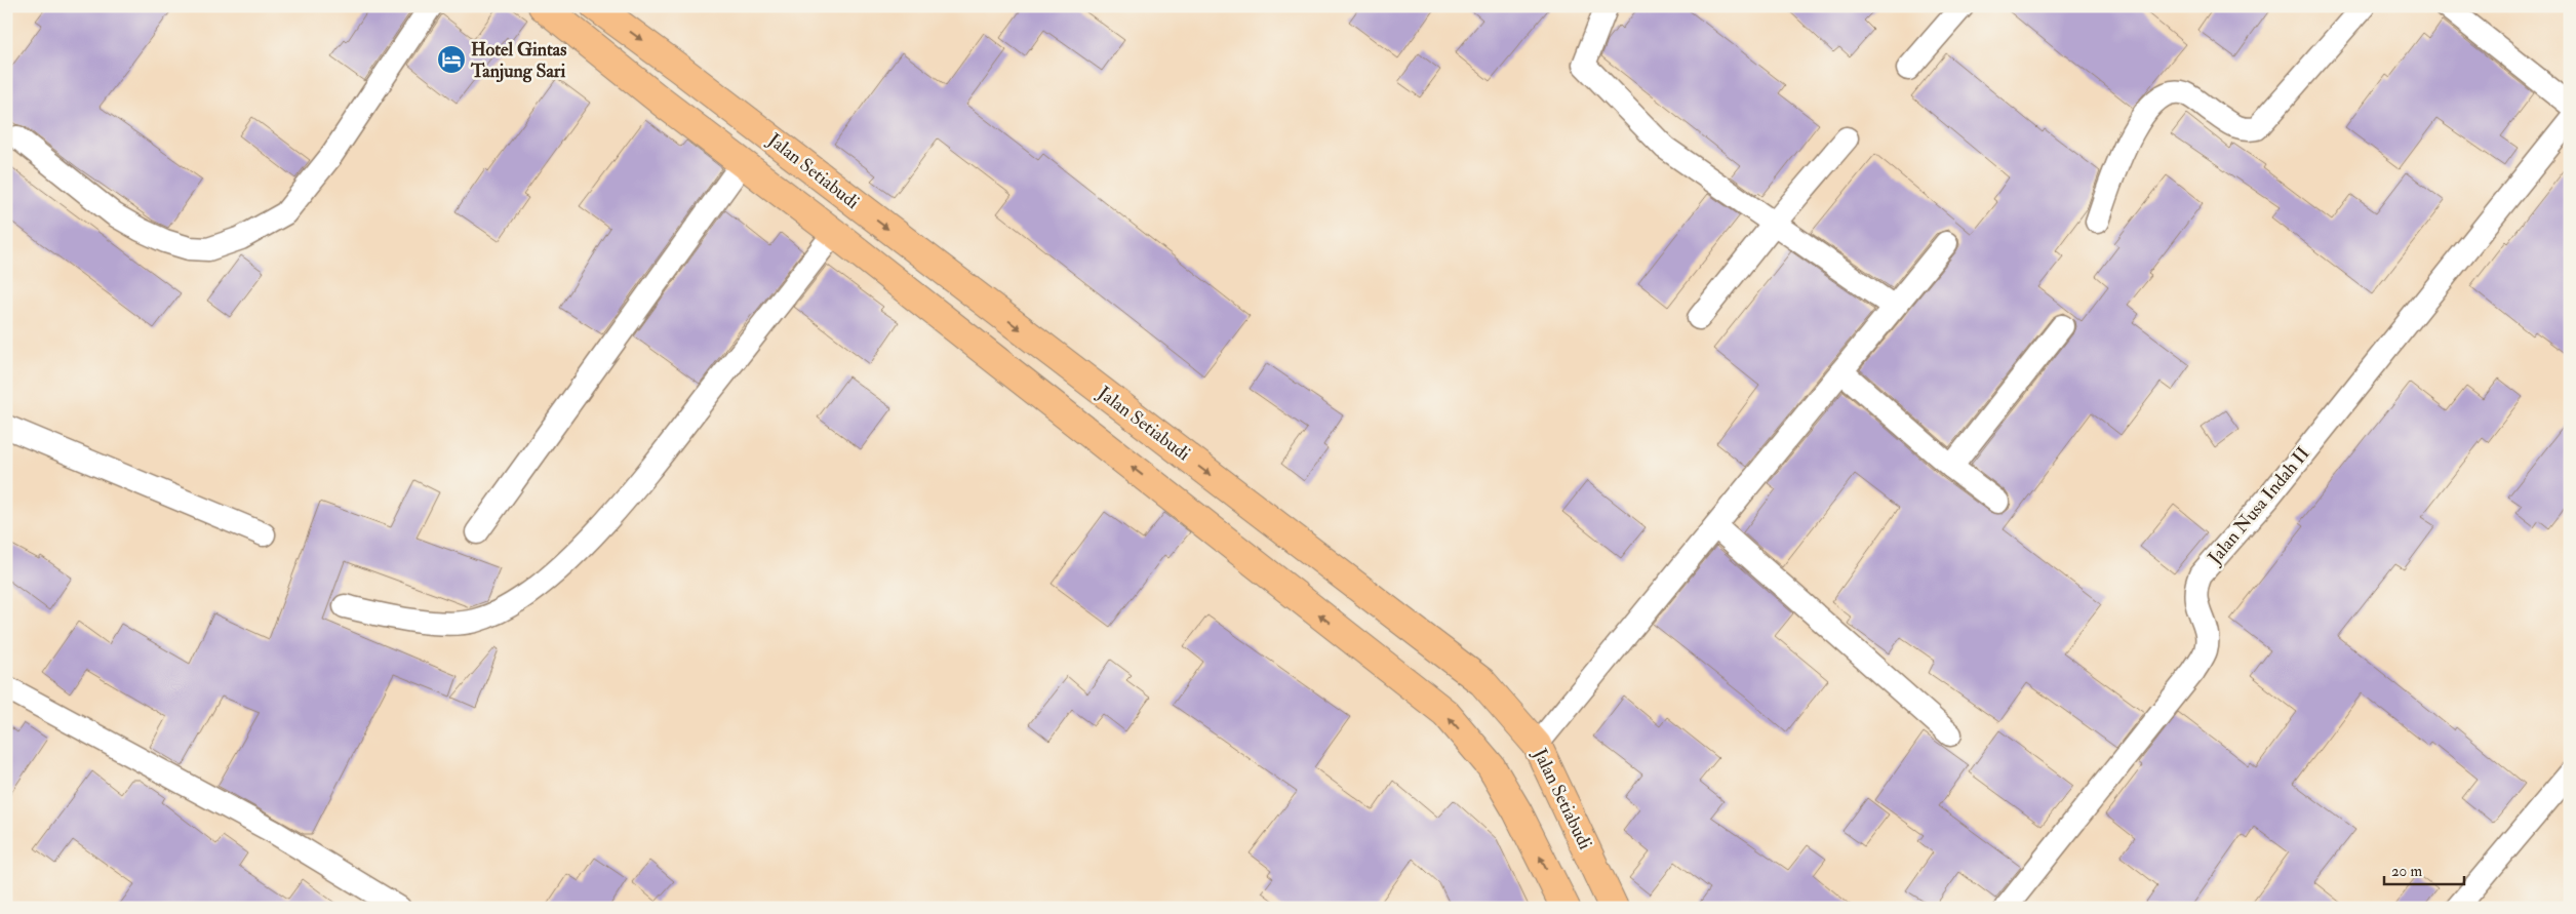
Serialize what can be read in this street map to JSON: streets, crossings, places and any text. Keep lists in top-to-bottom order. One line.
{"streets":{"main road":["Jalan Setiabudi"],"street":["Jalan Nusa Indah II"]},"places":{"hotel":["Hotel Gintas Tanjung Sari"]},"scale_bar":"20 m"}
